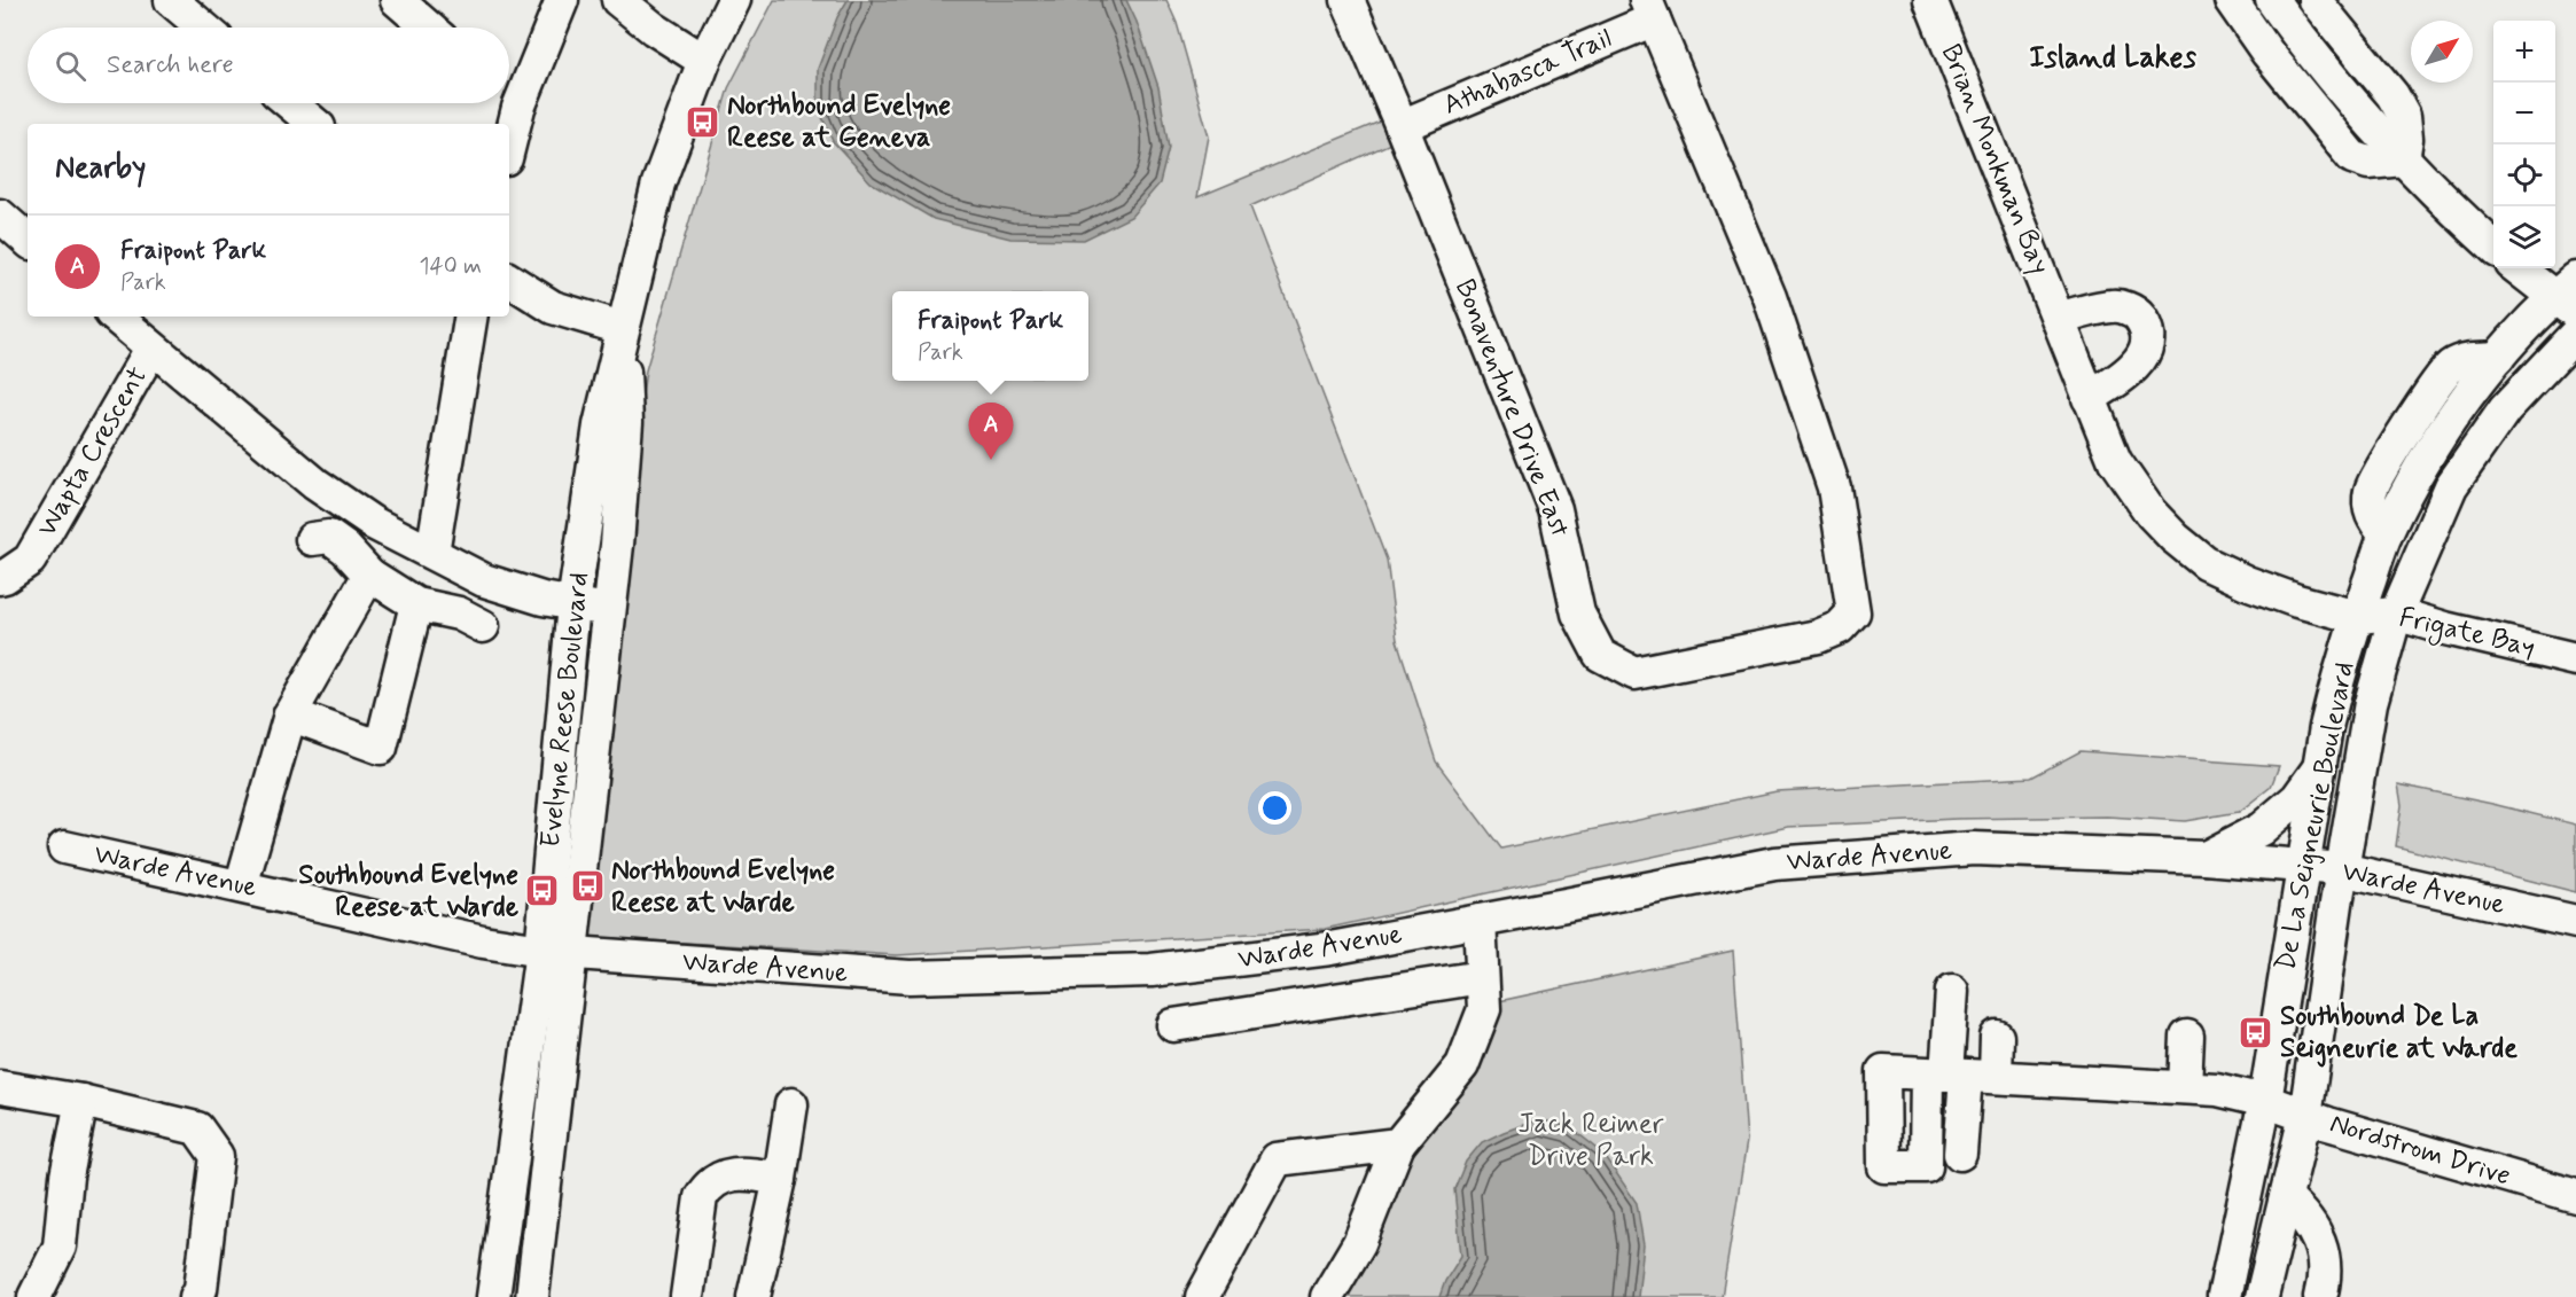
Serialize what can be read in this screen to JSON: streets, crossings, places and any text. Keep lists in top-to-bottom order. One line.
{"streets":{"street":["Athabasca Trail","Brian Monkman Bay","Bonaventure Drive East","Wapta Crescent","Frigate Bay","Evelyne Reese Boulevard","De La Seigneurie Boulevard","Warde Avenue","Nordstrom Drive"]},"crossings":[["Athabasca Trail","Bonaventure Drive East"],["Brian Monkman Bay","Frigate Bay"],["Brian Monkman Bay","De La Seigneurie Boulevard"],["Frigate Bay","De La Seigneurie Boulevard"],["Evelyne Reese Boulevard","Warde Avenue"],["De La Seigneurie Boulevard","Warde Avenue"],["De La Seigneurie Boulevard","Nordstrom Drive"]],"districts":["Island Lakes"],"parks":["Jack Reimer Drive Park"],"places":{"bus stop":["Northbound Evelyne Reese at Geneva","Northbound Evelyne Reese at Warde","Southbound Evelyne Reese at Warde","Southbound De La Seigneurie at Warde"]},"north":"top right","page":{"map_buttons":["+","−"],"search":"Search here","heading":"Nearby","list":[{"mark":"A","name":"Fraipont Park","note":"Park","value":"140 m"}],"popup":["Fraipont Park","Park"],"pins":"A"}}
